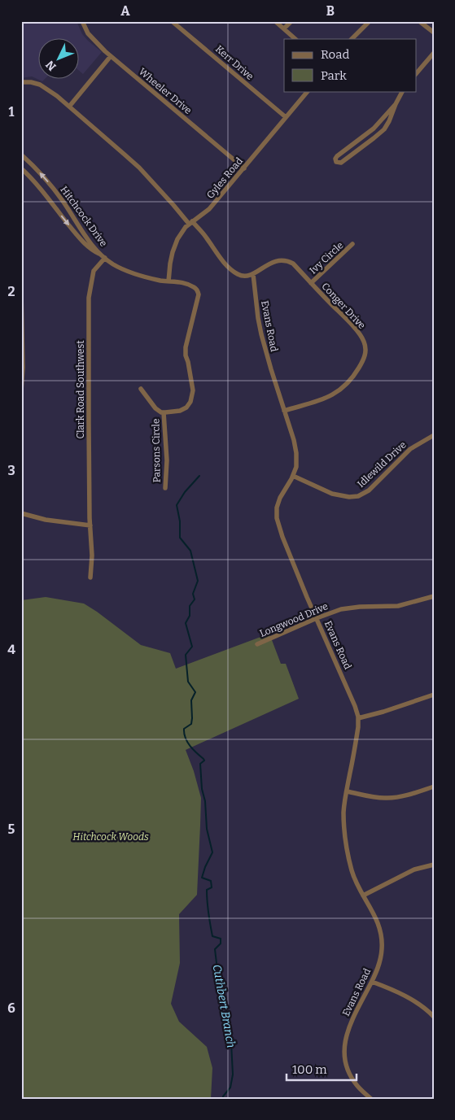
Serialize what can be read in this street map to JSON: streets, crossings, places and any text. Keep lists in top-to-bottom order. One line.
{"streets":{"street":["Kerr Drive","Wheeler Drive","Gyles Road","Hitchcock Drive","Ivy Circle","Conger Drive","Evans Road","Clark Road Southwest","Parsons Circle","Idlewild Drive","Longwood Drive"]},"crossings":[["Kerr Drive","Gyles Road"],["Wheeler Drive","Gyles Road"],["Hitchcock Drive","Clark Road Southwest"],["Ivy Circle","Conger Drive"],["Conger Drive","Evans Road"],["Evans Road","Idlewild Drive"],["Evans Road","Longwood Drive"]],"water":["Cuthbert Branch"],"parks":["Hitchcock Woods"],"legend":["Road","Park"],"scale_bar":"100 m","north":"bottom left","grid":{"columns":["A","B"],"rows":["1","2","3","4","5","6"]}}
